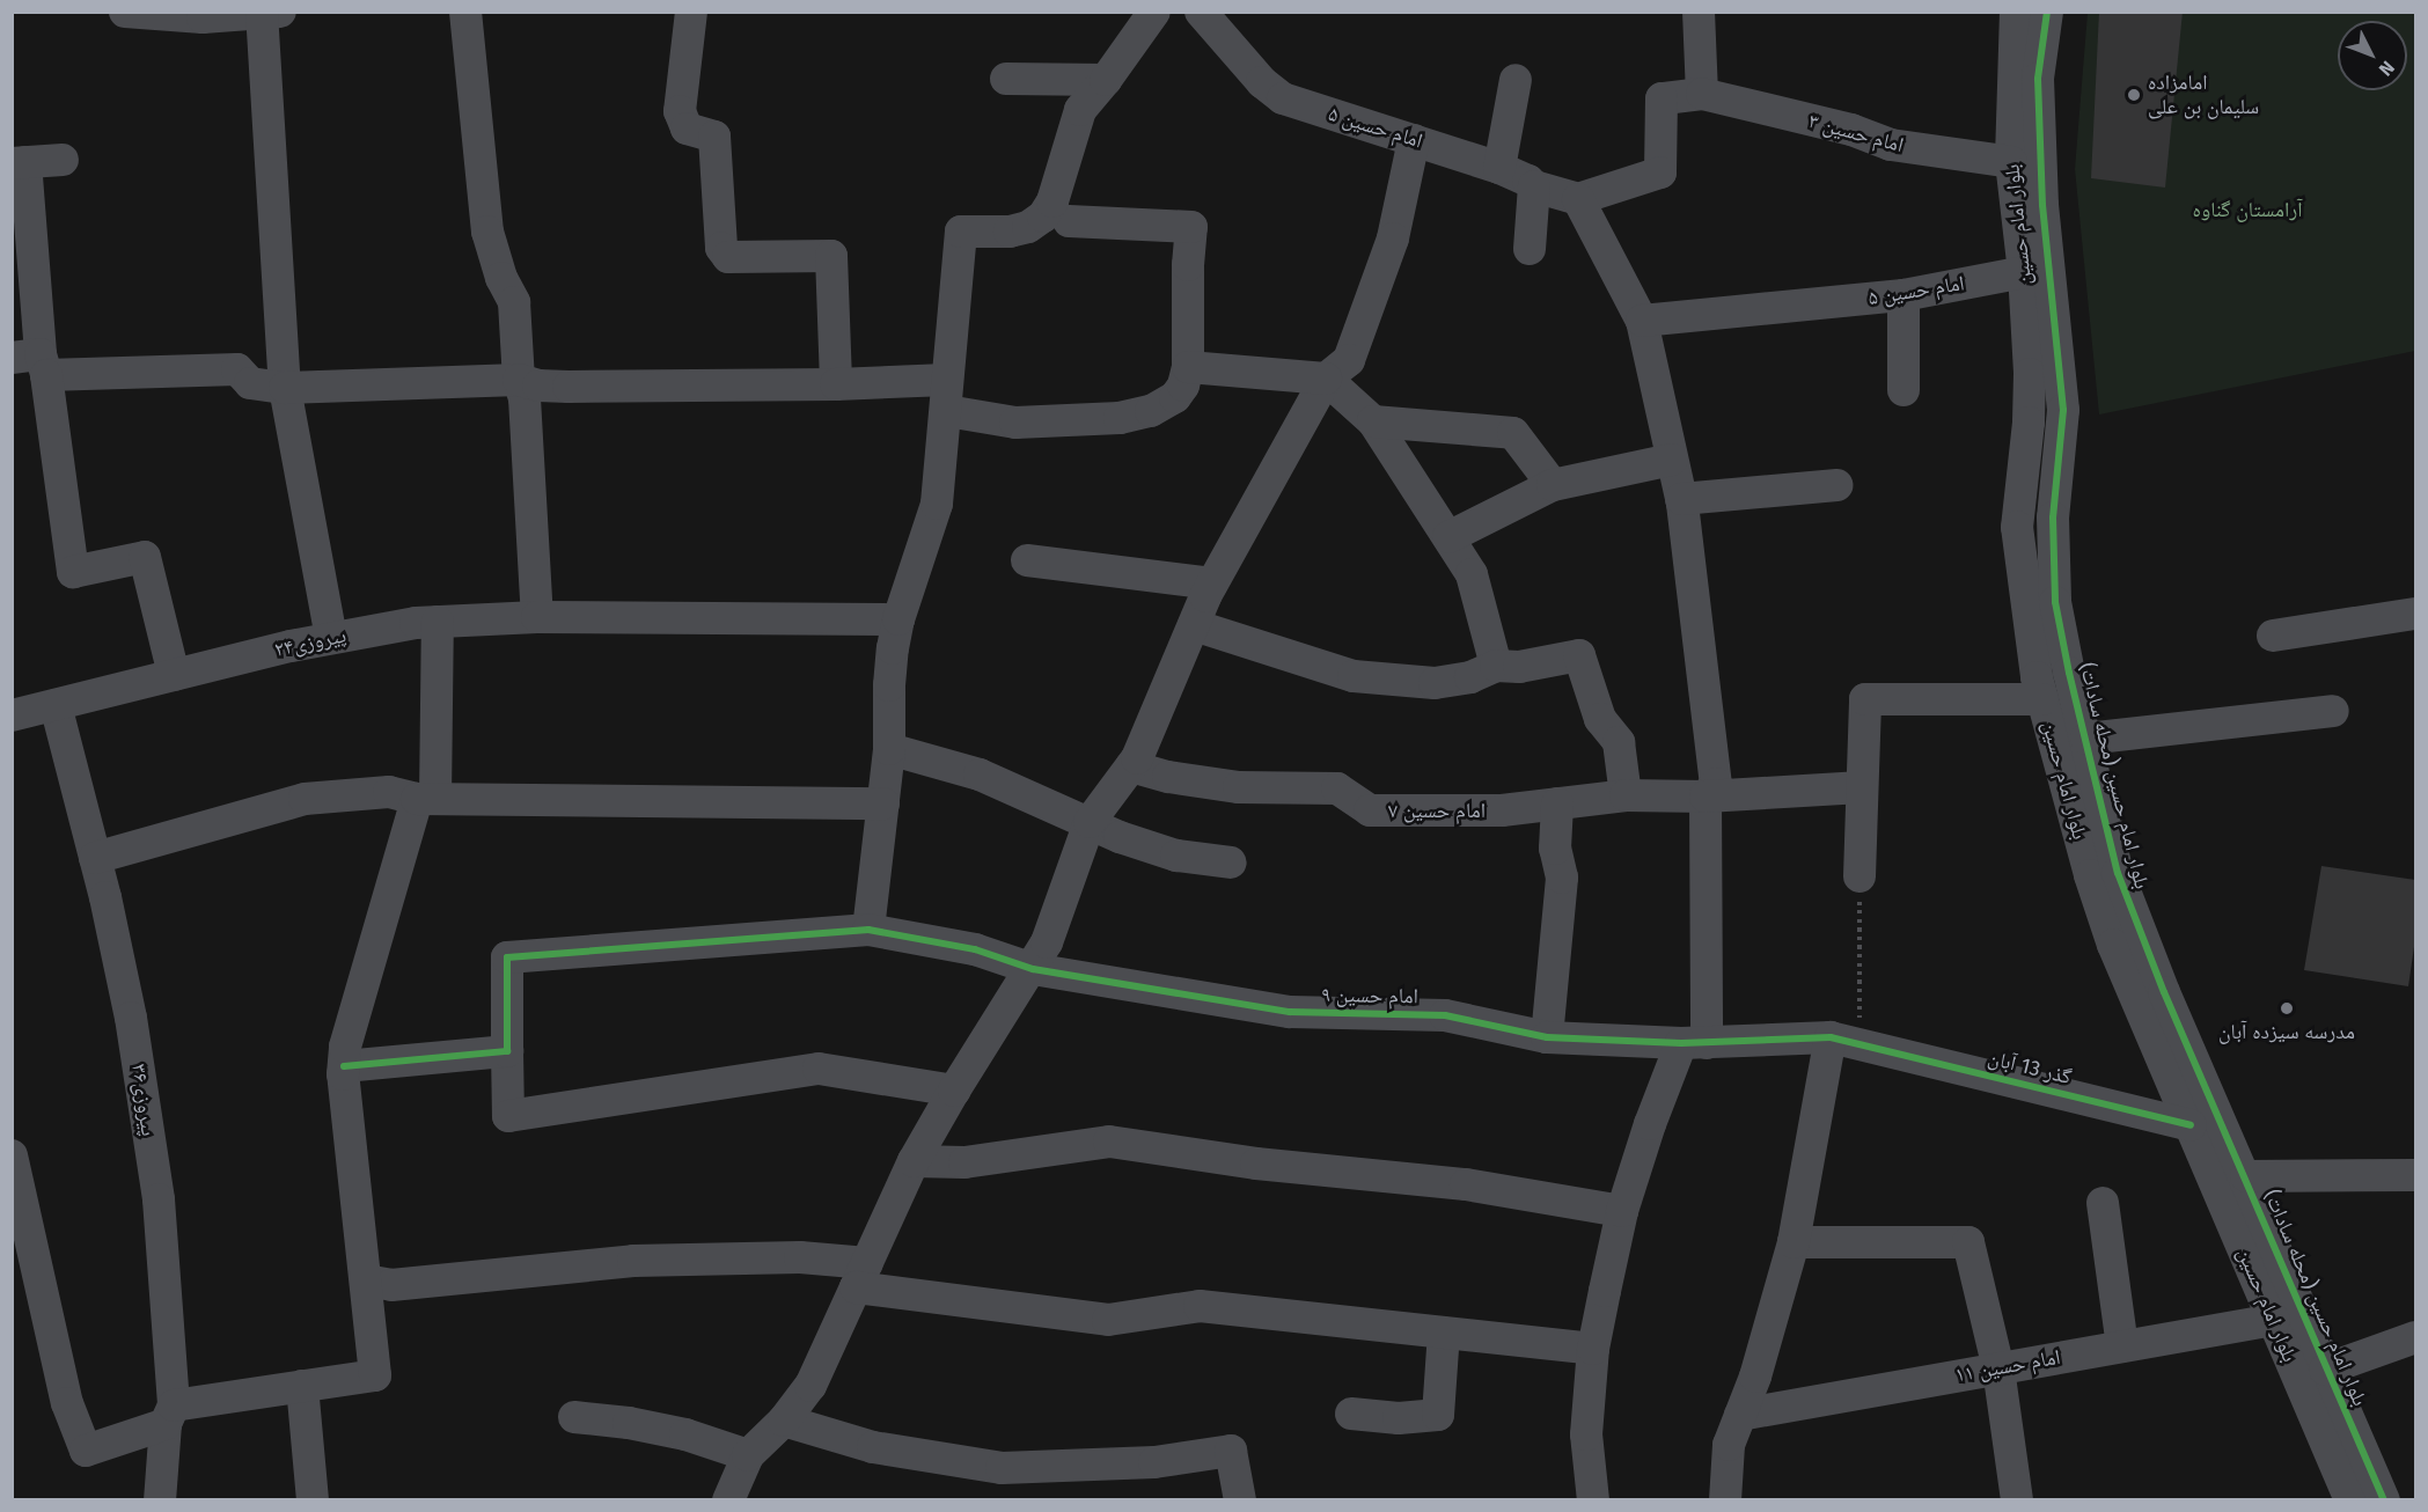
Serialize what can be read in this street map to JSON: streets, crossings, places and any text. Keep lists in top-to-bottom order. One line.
{"streets":{"street":["امام حسین ۵","امام حسین ۳","بلوار امام حسین","پیروزی۲۴","بلوار امام حسین (محله سادات)","امام حسین ۷","امام حسین ۹","گذر 13 آبان","پیروزی۳۶","امام حسین ۱۱"]},"crossings":[["امام حسین ۵","بلوار امام حسین"],["امام حسین ۳","بلوار امام حسین"],["بلوار امام حسین","گذر 13 آبان"],["بلوار امام حسین","امام حسین ۱۱"],["پیروزی۲۴","پیروزی۳۶"],["امام حسین ۹","گذر 13 آبان"]],"parks":["آرامستان گناوه"],"places":["امامزاده سلیمان بن علی","مدرسه سیزده آبان"],"north":"bottom right"}
